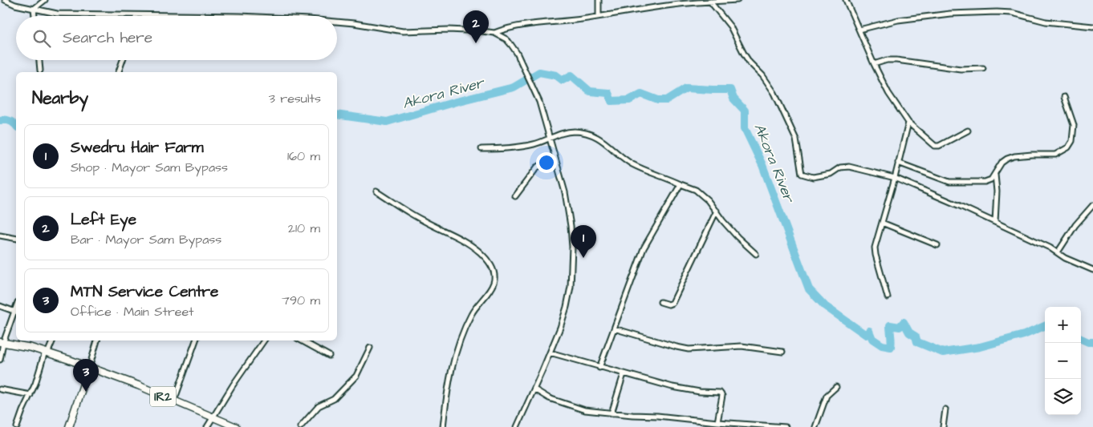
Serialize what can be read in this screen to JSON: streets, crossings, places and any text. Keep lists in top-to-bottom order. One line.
{"streets":{"main road":["IR2"]},"water":["Akora River"],"page":{"pins":["2","1","3"],"search":"Search here","heading":["Nearby","3 results"],"list":[{"mark":"1","name":"Swedru Hair Farm","note":"Shop · Mayor Sam Bypass","value":"160 m"},{"mark":"2","name":"Left Eye","note":"Bar · Mayor Sam Bypass","value":"210 m"},{"mark":"3","name":"MTN Service Centre","note":"Office · Main Street","value":"790 m"}],"map_buttons":["+","−"]}}
